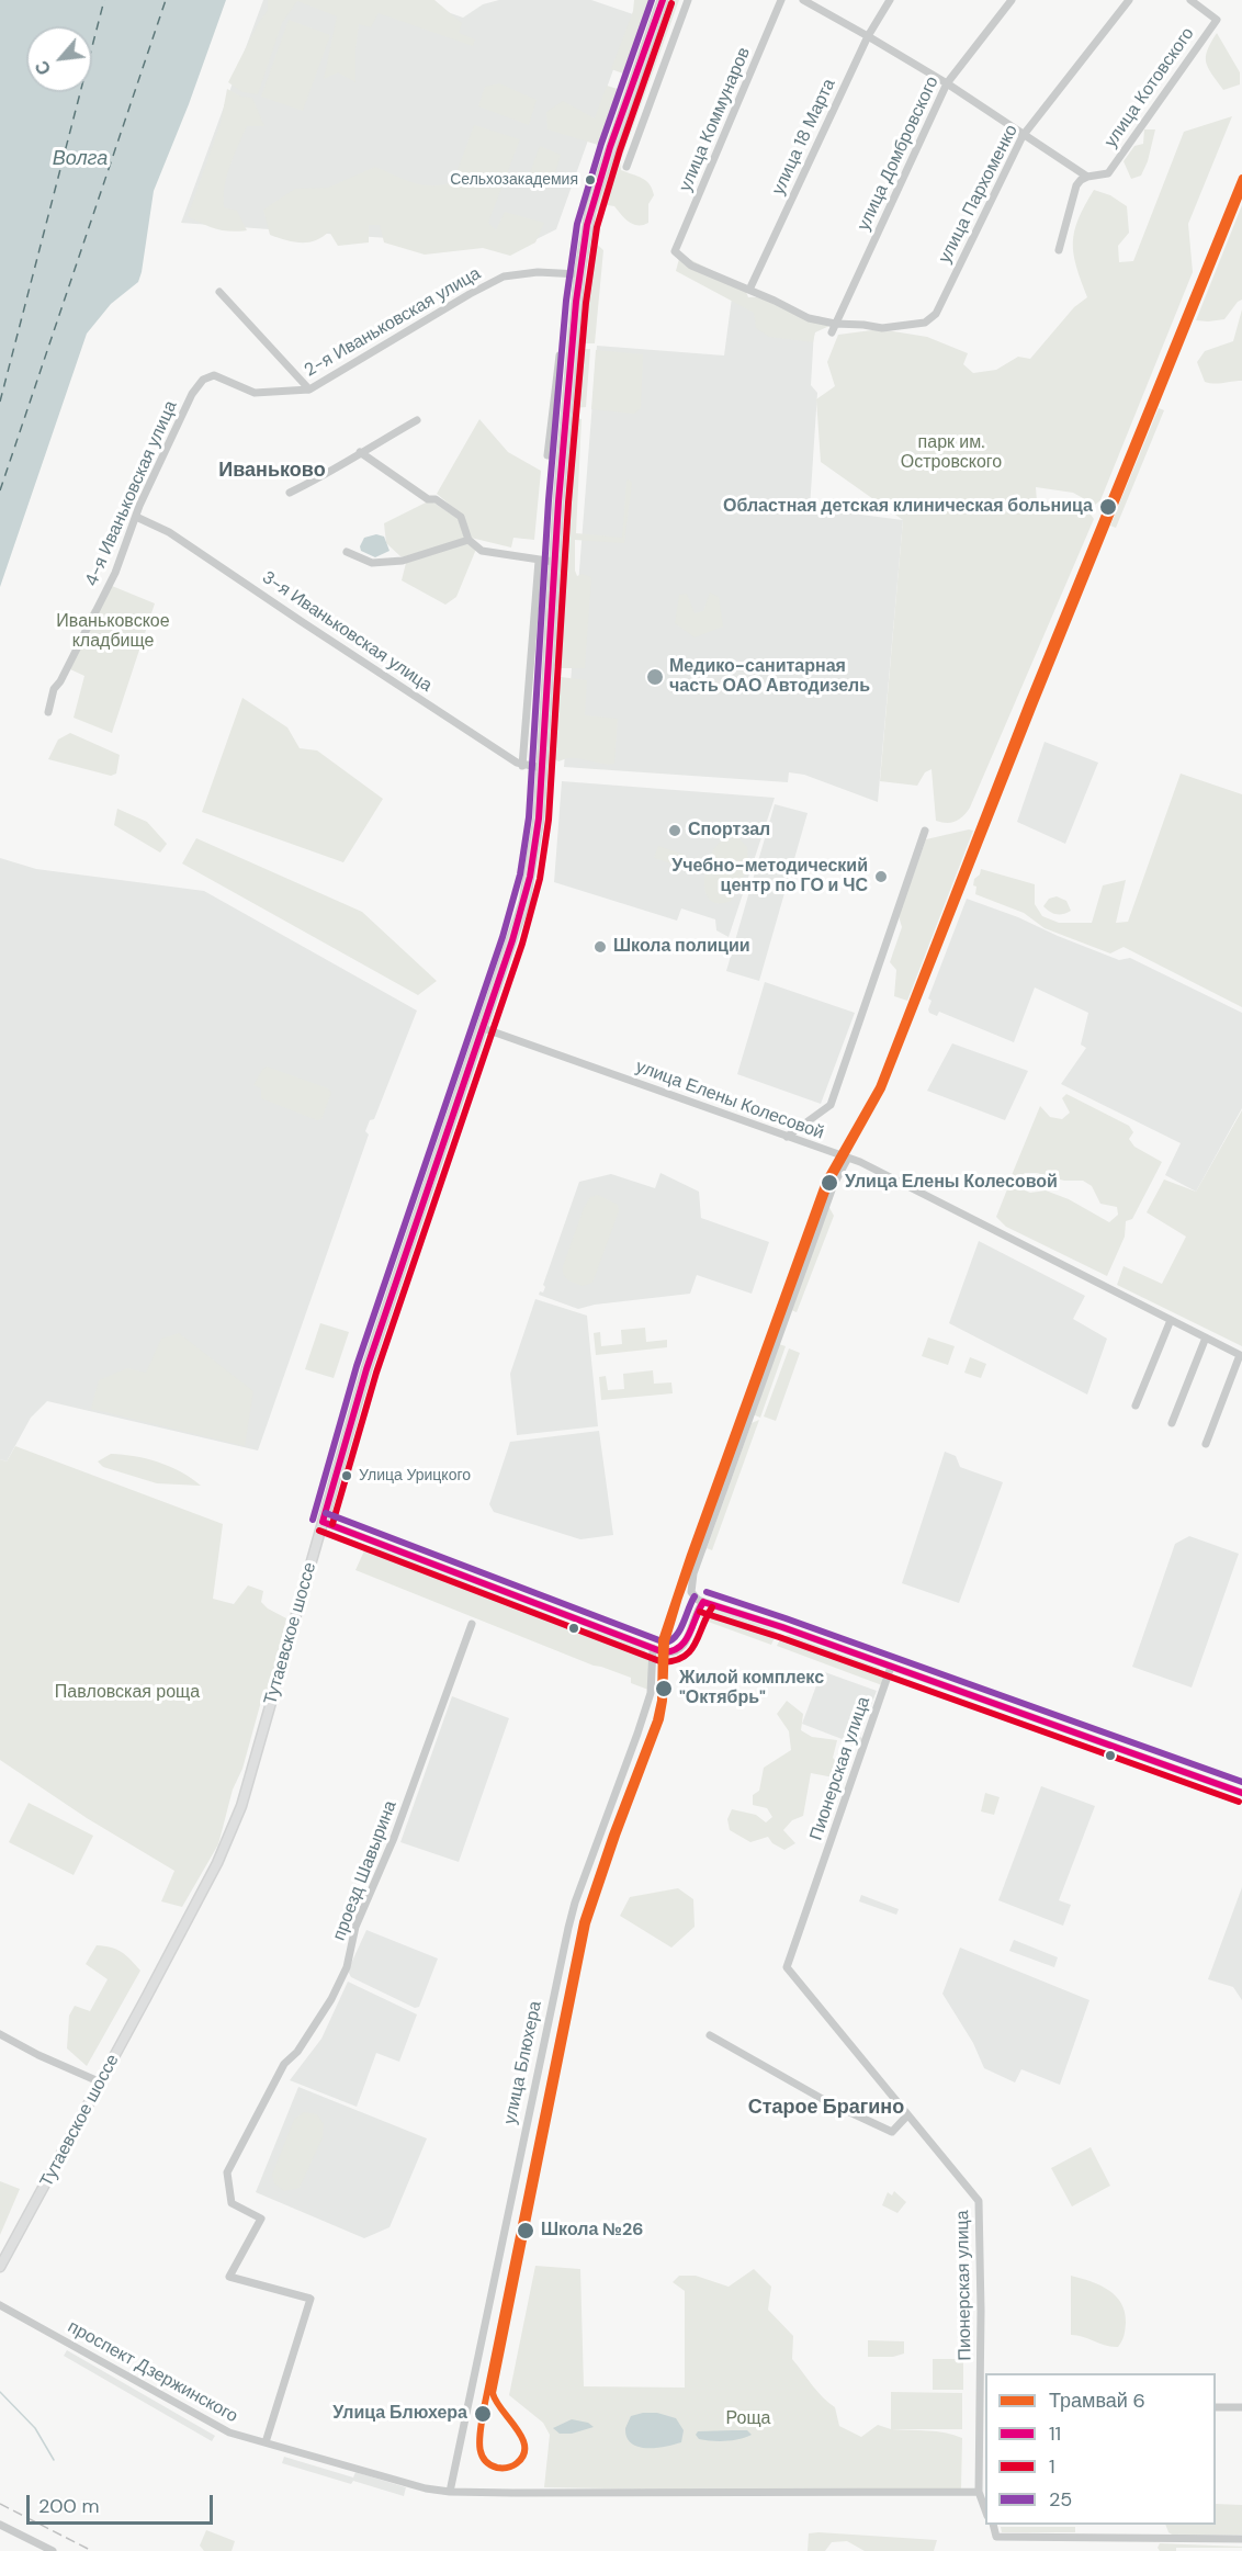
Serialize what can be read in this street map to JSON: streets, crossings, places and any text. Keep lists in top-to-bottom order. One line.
{"streets":{"main road":["Тутаевское шоссе"],"street":["улица Котовского","улица Коммунаров","улица 18 Марта","улица Домбровского","улица Пархоменко","2-я Иваньковская улица","4-я Иваньковская улица","3-я Иваньковская улица","улица Елены Колесовой","Пионерская улица","проезд Шавырина","улица Блюхера","проспект Дзержинского"]},"crossings":[["улица Коммунаров","улица 18 Марта"],["улица Домбровского","улица Пархоменко"],["2-я Иваньковская улица","4-я Иваньковская улица"],["2-я Иваньковская улица","Тутаевское шоссе"],["4-я Иваньковская улица","3-я Иваньковская улица"],["3-я Иваньковская улица","Тутаевское шоссе"],["улица Елены Колесовой","Тутаевское шоссе"],["Пионерская улица","проспект Дзержинского"],["проезд Шавырина","проспект Дзержинского"],["улица Блюхера","проспект Дзержинского"]],"districts":["Иваньково","Старое Брагино"],"water":["Волга"],"parks":["парк им. Островского","Иваньковское кладбище","Павловская роща","Роща"],"places":["Сельхозакадемия","Областная детская клиническая больница","Медико-санитарная часть ОАО Автодизель","Спортзал","Учебно-методический центр по ГО и ЧС","Школа полиции","Улица Елены Колесовой","Улица Урицкого","Жилой комплекс \"Октябрь\"","Школа №26","Улица Блюхера"],"lines":["transit line 11","transit line 25","transit line 1","tram line 6"],"legend":["Трамвай 6","11","1","25"],"scale_bar":"200 m","north":"bottom left"}
